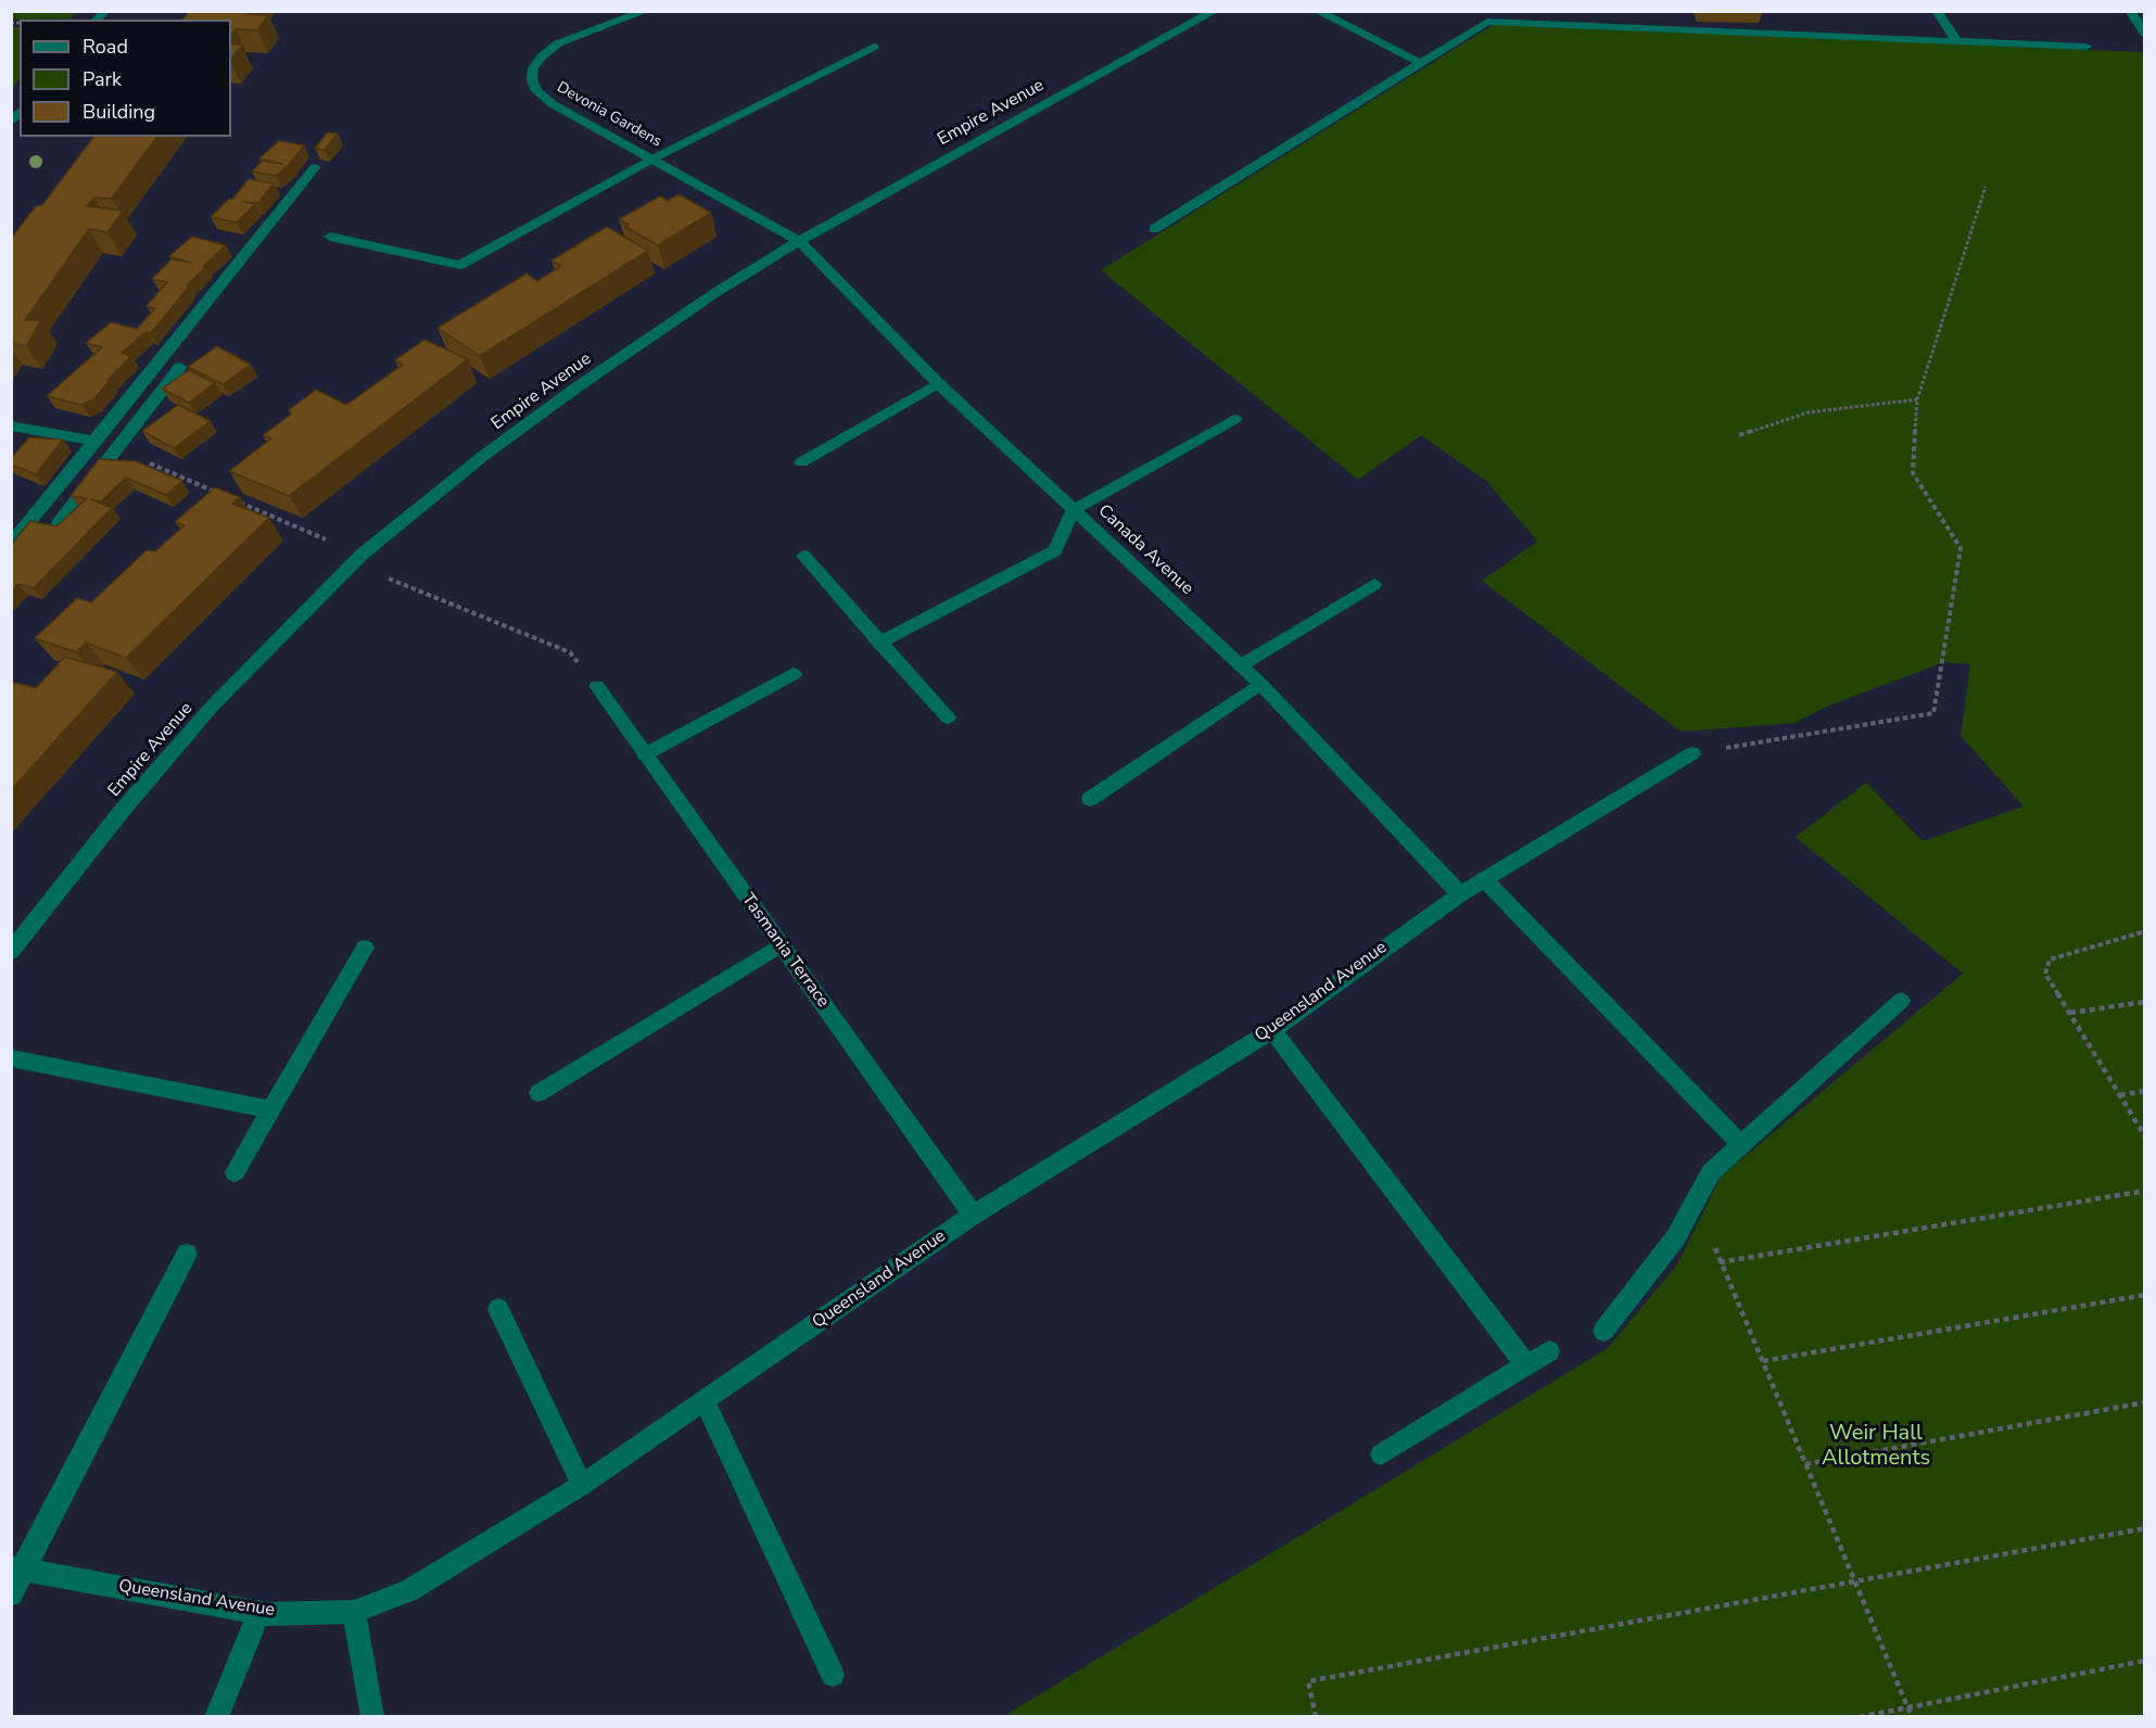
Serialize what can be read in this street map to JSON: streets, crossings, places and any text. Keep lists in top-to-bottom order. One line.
{"streets":{"street":["Empire Avenue","Devonia Gardens","Canada Avenue","Tasmania Terrace","Queensland Avenue"]},"crossings":[["Empire Avenue","Devonia Gardens"],["Empire Avenue","Canada Avenue"],["Devonia Gardens","Canada Avenue"],["Canada Avenue","Queensland Avenue"],["Tasmania Terrace","Queensland Avenue"]],"parks":["Weir Hall Allotments"],"legend":["Road","Park","Building"]}
